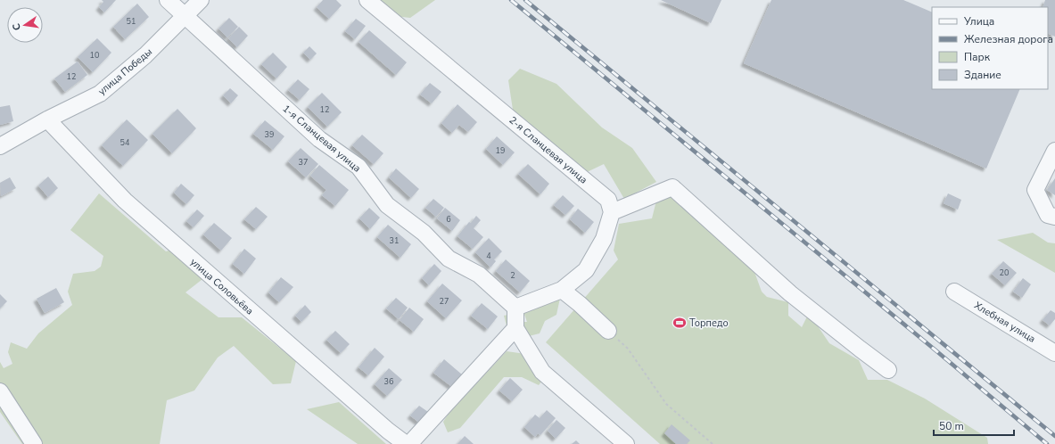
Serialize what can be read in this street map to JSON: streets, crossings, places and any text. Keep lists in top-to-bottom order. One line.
{"streets":{"street":["улица Победы","1-я Сланцевая улица","2-я Сланцевая улица","улица Соловьёва","Хлебная улица"]},"crossings":[["улица Победы","1-я Сланцевая улица"],["улица Победы","улица Соловьёва"]],"places":{"sports":["Торпедо"]},"house_numbers":["51","10","12","12","39","54","19","37","6","31","4","20","2","27","36"],"legend":["Улица","Железная дорога","Парк","Здание"],"scale_bar":"50 m","north":"left"}
